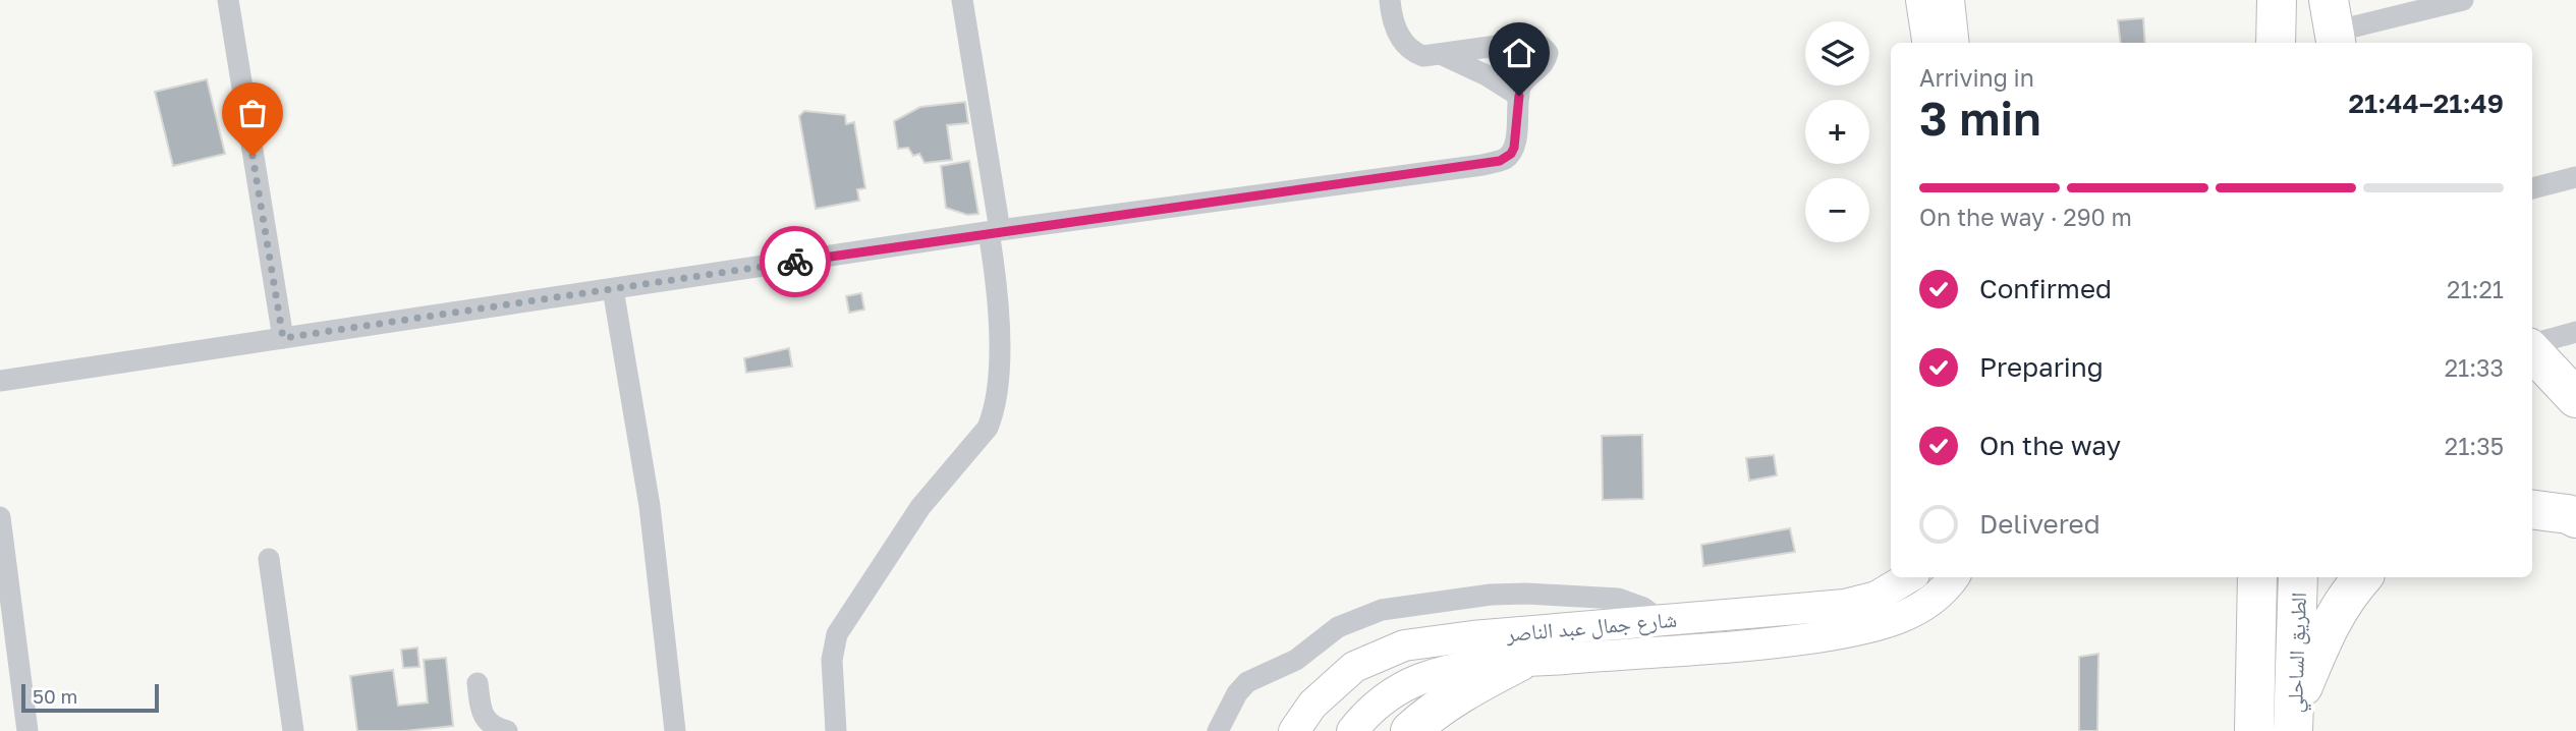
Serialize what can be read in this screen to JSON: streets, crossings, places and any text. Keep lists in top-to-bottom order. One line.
{"streets":{"highway":["الطريق الساحلي"],"main road":["شارع جمال عبد الناصر"]},"scale_bar":"50 m","page":{"map_buttons":["+","−"],"heading":["3 min","Arriving in","21:44–21:49"],"bar":"On the way · 290 m","list":[["Confirmed","21:21"],["Preparing","21:33"],["On the way","21:35"],"Delivered"],"scale":"50 m"}}
